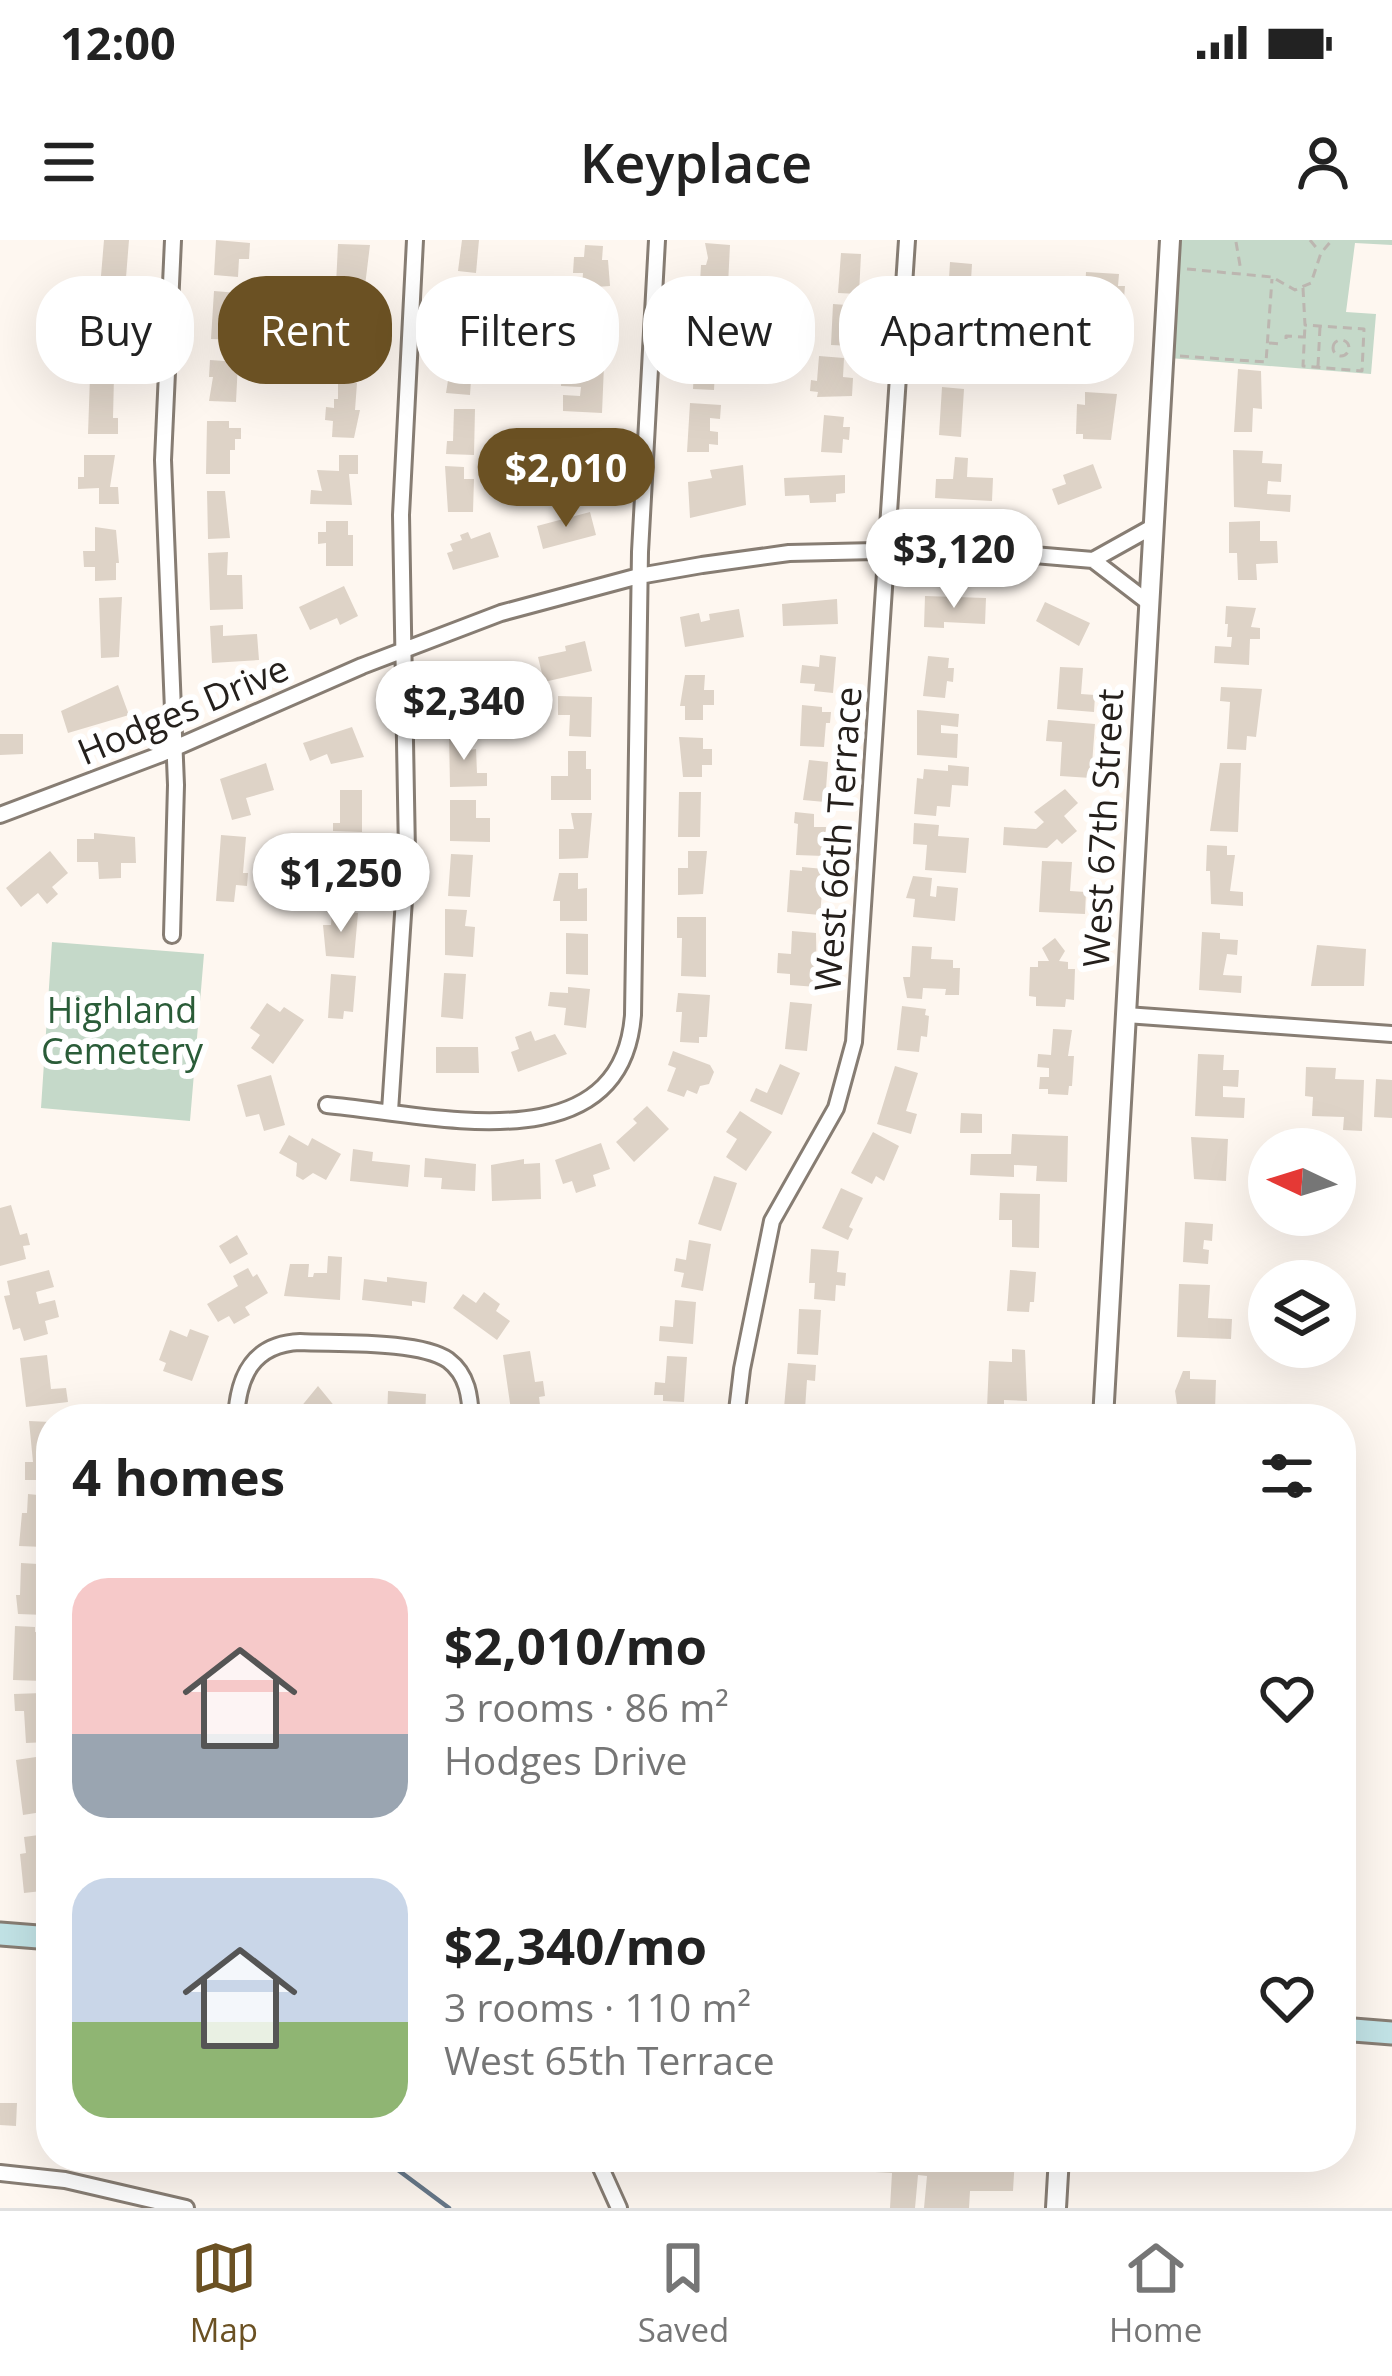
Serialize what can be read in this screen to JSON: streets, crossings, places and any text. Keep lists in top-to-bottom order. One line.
{"streets":{"street":["Hodges Drive","West 67th Street","West 66th Terrace"]},"crossings":[["Hodges Drive","West 66th Terrace"]],"parks":["Highland Cemetery"],"north":"left","page":{"status":"12:00","header":"Keyplace","chip":["Buy","Rent","Filters","New","Apartment"],"price":["$2,010","$3,120","$2,340","$1,250"],"heading":"4 homes","list":[{"name":"$2,010/mo","note":"3 rooms · 86 m² · Hodges Drive"},{"name":"$2,340/mo","note":"3 rooms · 110 m² · West 65th Terrace"}],"tabs":["Map","Saved","Home"]}}
